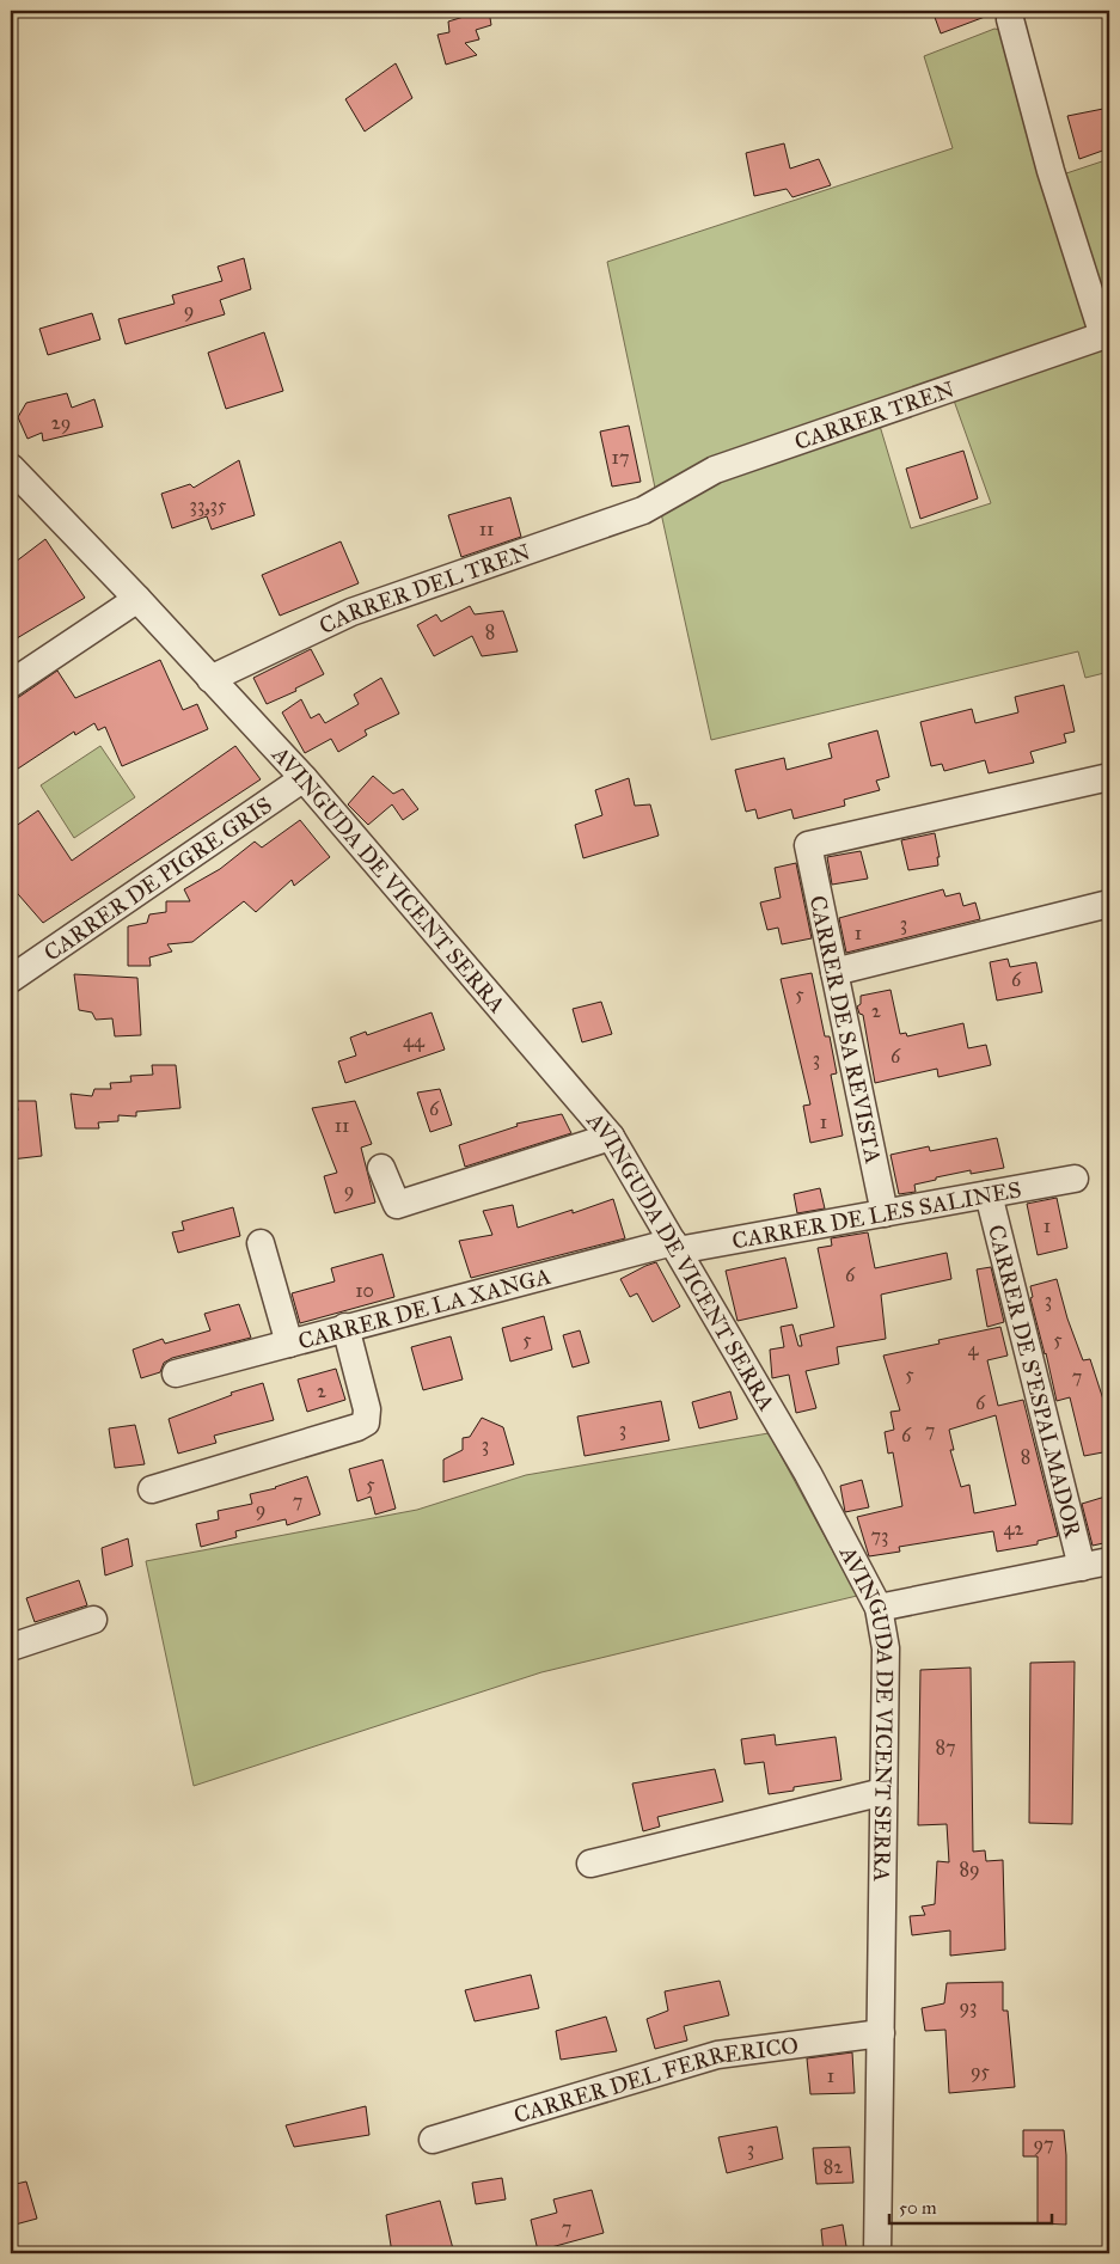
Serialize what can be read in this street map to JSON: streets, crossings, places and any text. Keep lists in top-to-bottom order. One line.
{"streets":{"street":["CARRER TREN","CARRER DEL TREN","CARRER DE PIGRE GRIS","AVINGUDA DE VICENT SERRA","CARRER DE SA REVISTA","CARRER DE LES SALINES","CARRER DE LA XANGA","CARRER DE S'ESPALMADOR","CARRER DEL FERRERICO"]},"crossings":[["CARRER TREN","CARRER DEL TREN"],["CARRER DEL TREN","AVINGUDA DE VICENT SERRA"],["CARRER DE PIGRE GRIS","AVINGUDA DE VICENT SERRA"],["AVINGUDA DE VICENT SERRA","CARRER DE LES SALINES"],["AVINGUDA DE VICENT SERRA","CARRER DE LA XANGA"],["AVINGUDA DE VICENT SERRA","CARRER DEL FERRERICO"],["CARRER DE SA REVISTA","CARRER DE LES SALINES"],["CARRER DE LES SALINES","CARRER DE LA XANGA"],["CARRER DE LES SALINES","CARRER DE S'ESPALMADOR"]],"house_numbers":["9","29","17","33,35","11","8","3","1","6","5","2","44","6","3","6","1","11","9","1","6","10","3","5","5","4","5","7","2","6","3","7","6","3","8","5","7","9","42","73","87","89","93","95","1","97","3","82","7"],"scale_bar":"50 m"}
